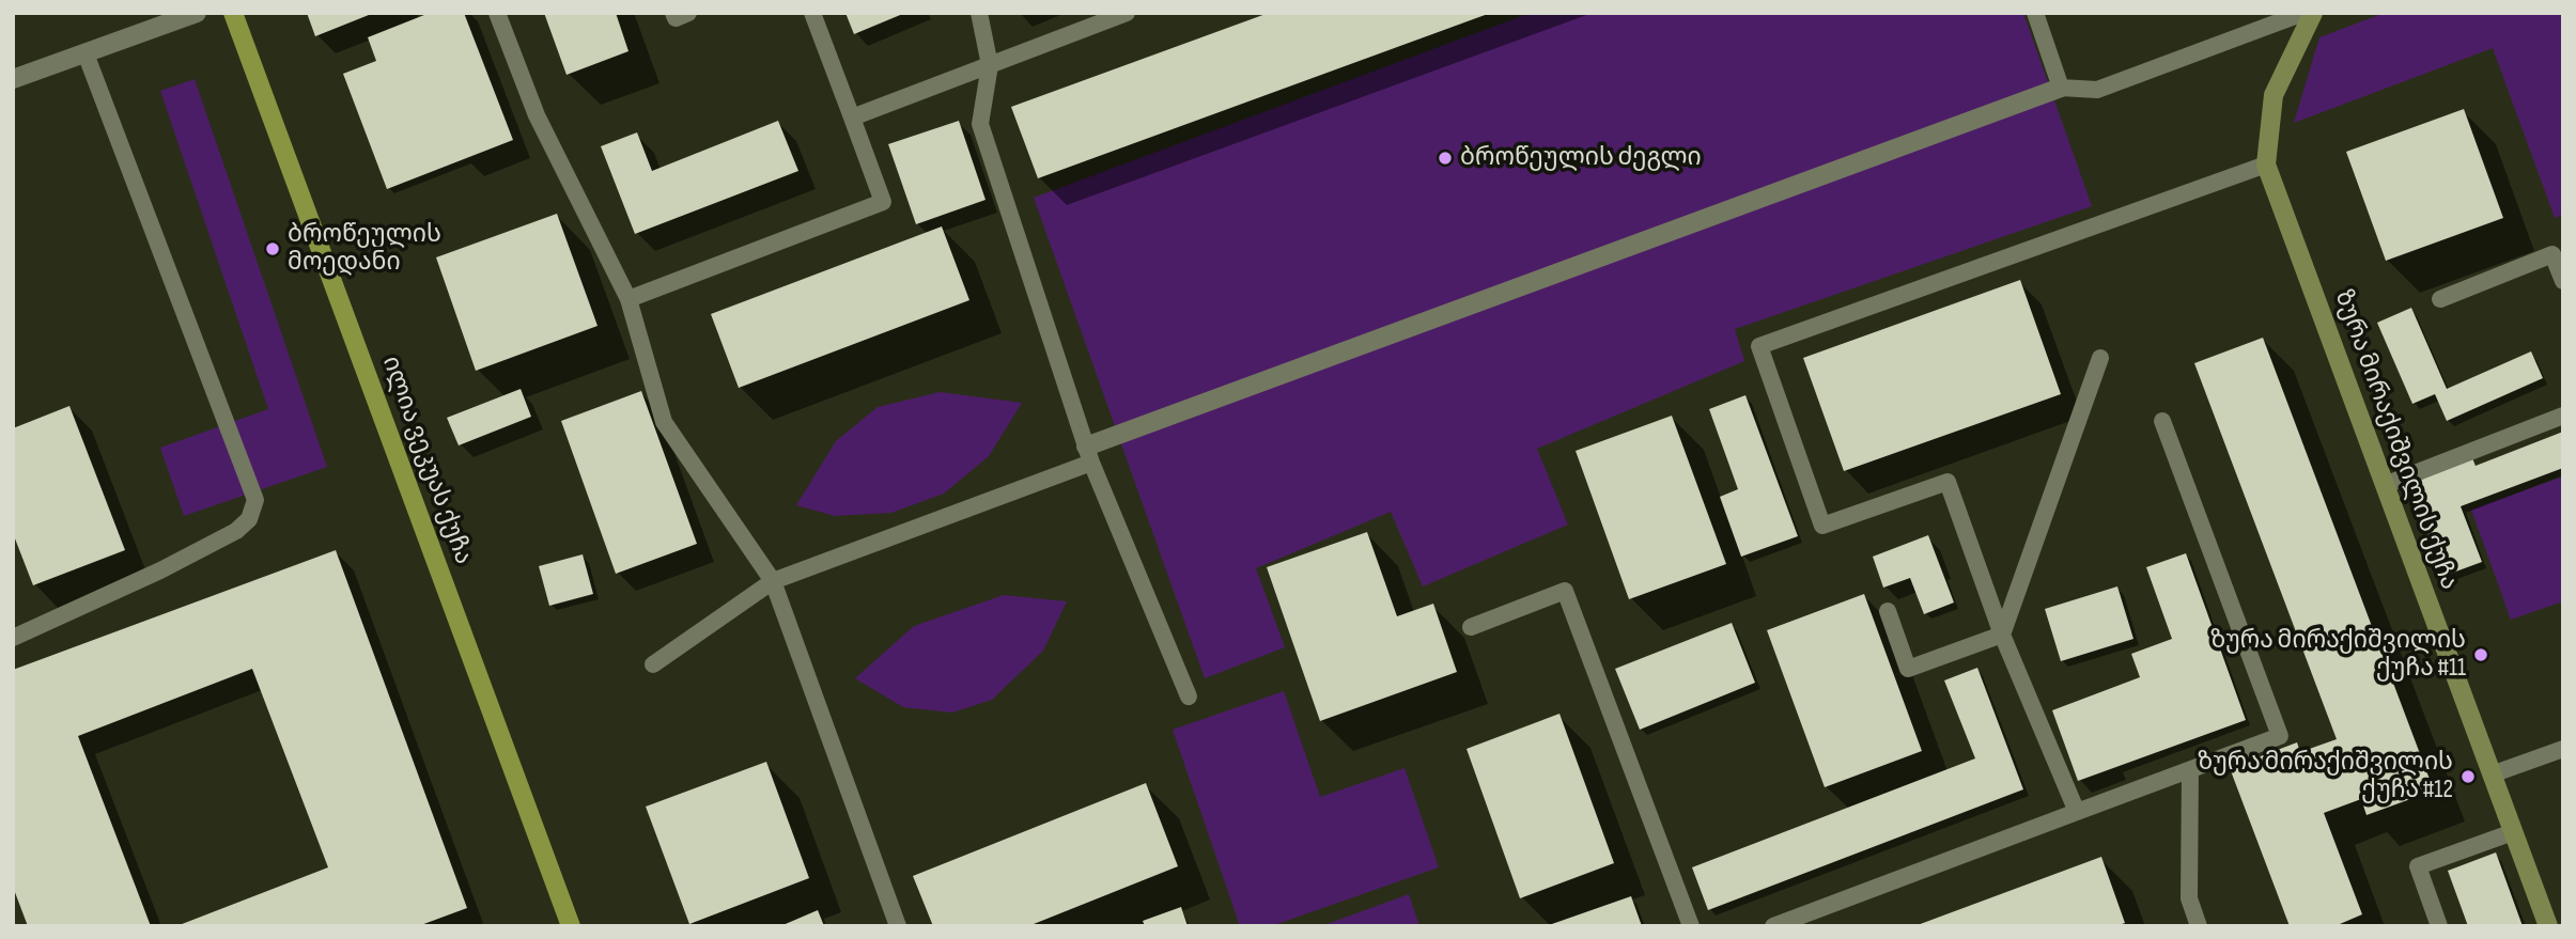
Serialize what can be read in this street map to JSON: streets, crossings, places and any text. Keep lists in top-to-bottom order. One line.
{"streets":{"main road":["ილია ვეკუას ქუჩა"],"street":["ზურა მირაქიშვილის ქუჩა"]},"places":["ბროწეულის ძეგლი","ბროწეულის მოედანი","ზურა მირაქიშვილის ქუჩა #11","ზურა მირაქიშვილის ქუჩა #12"]}
